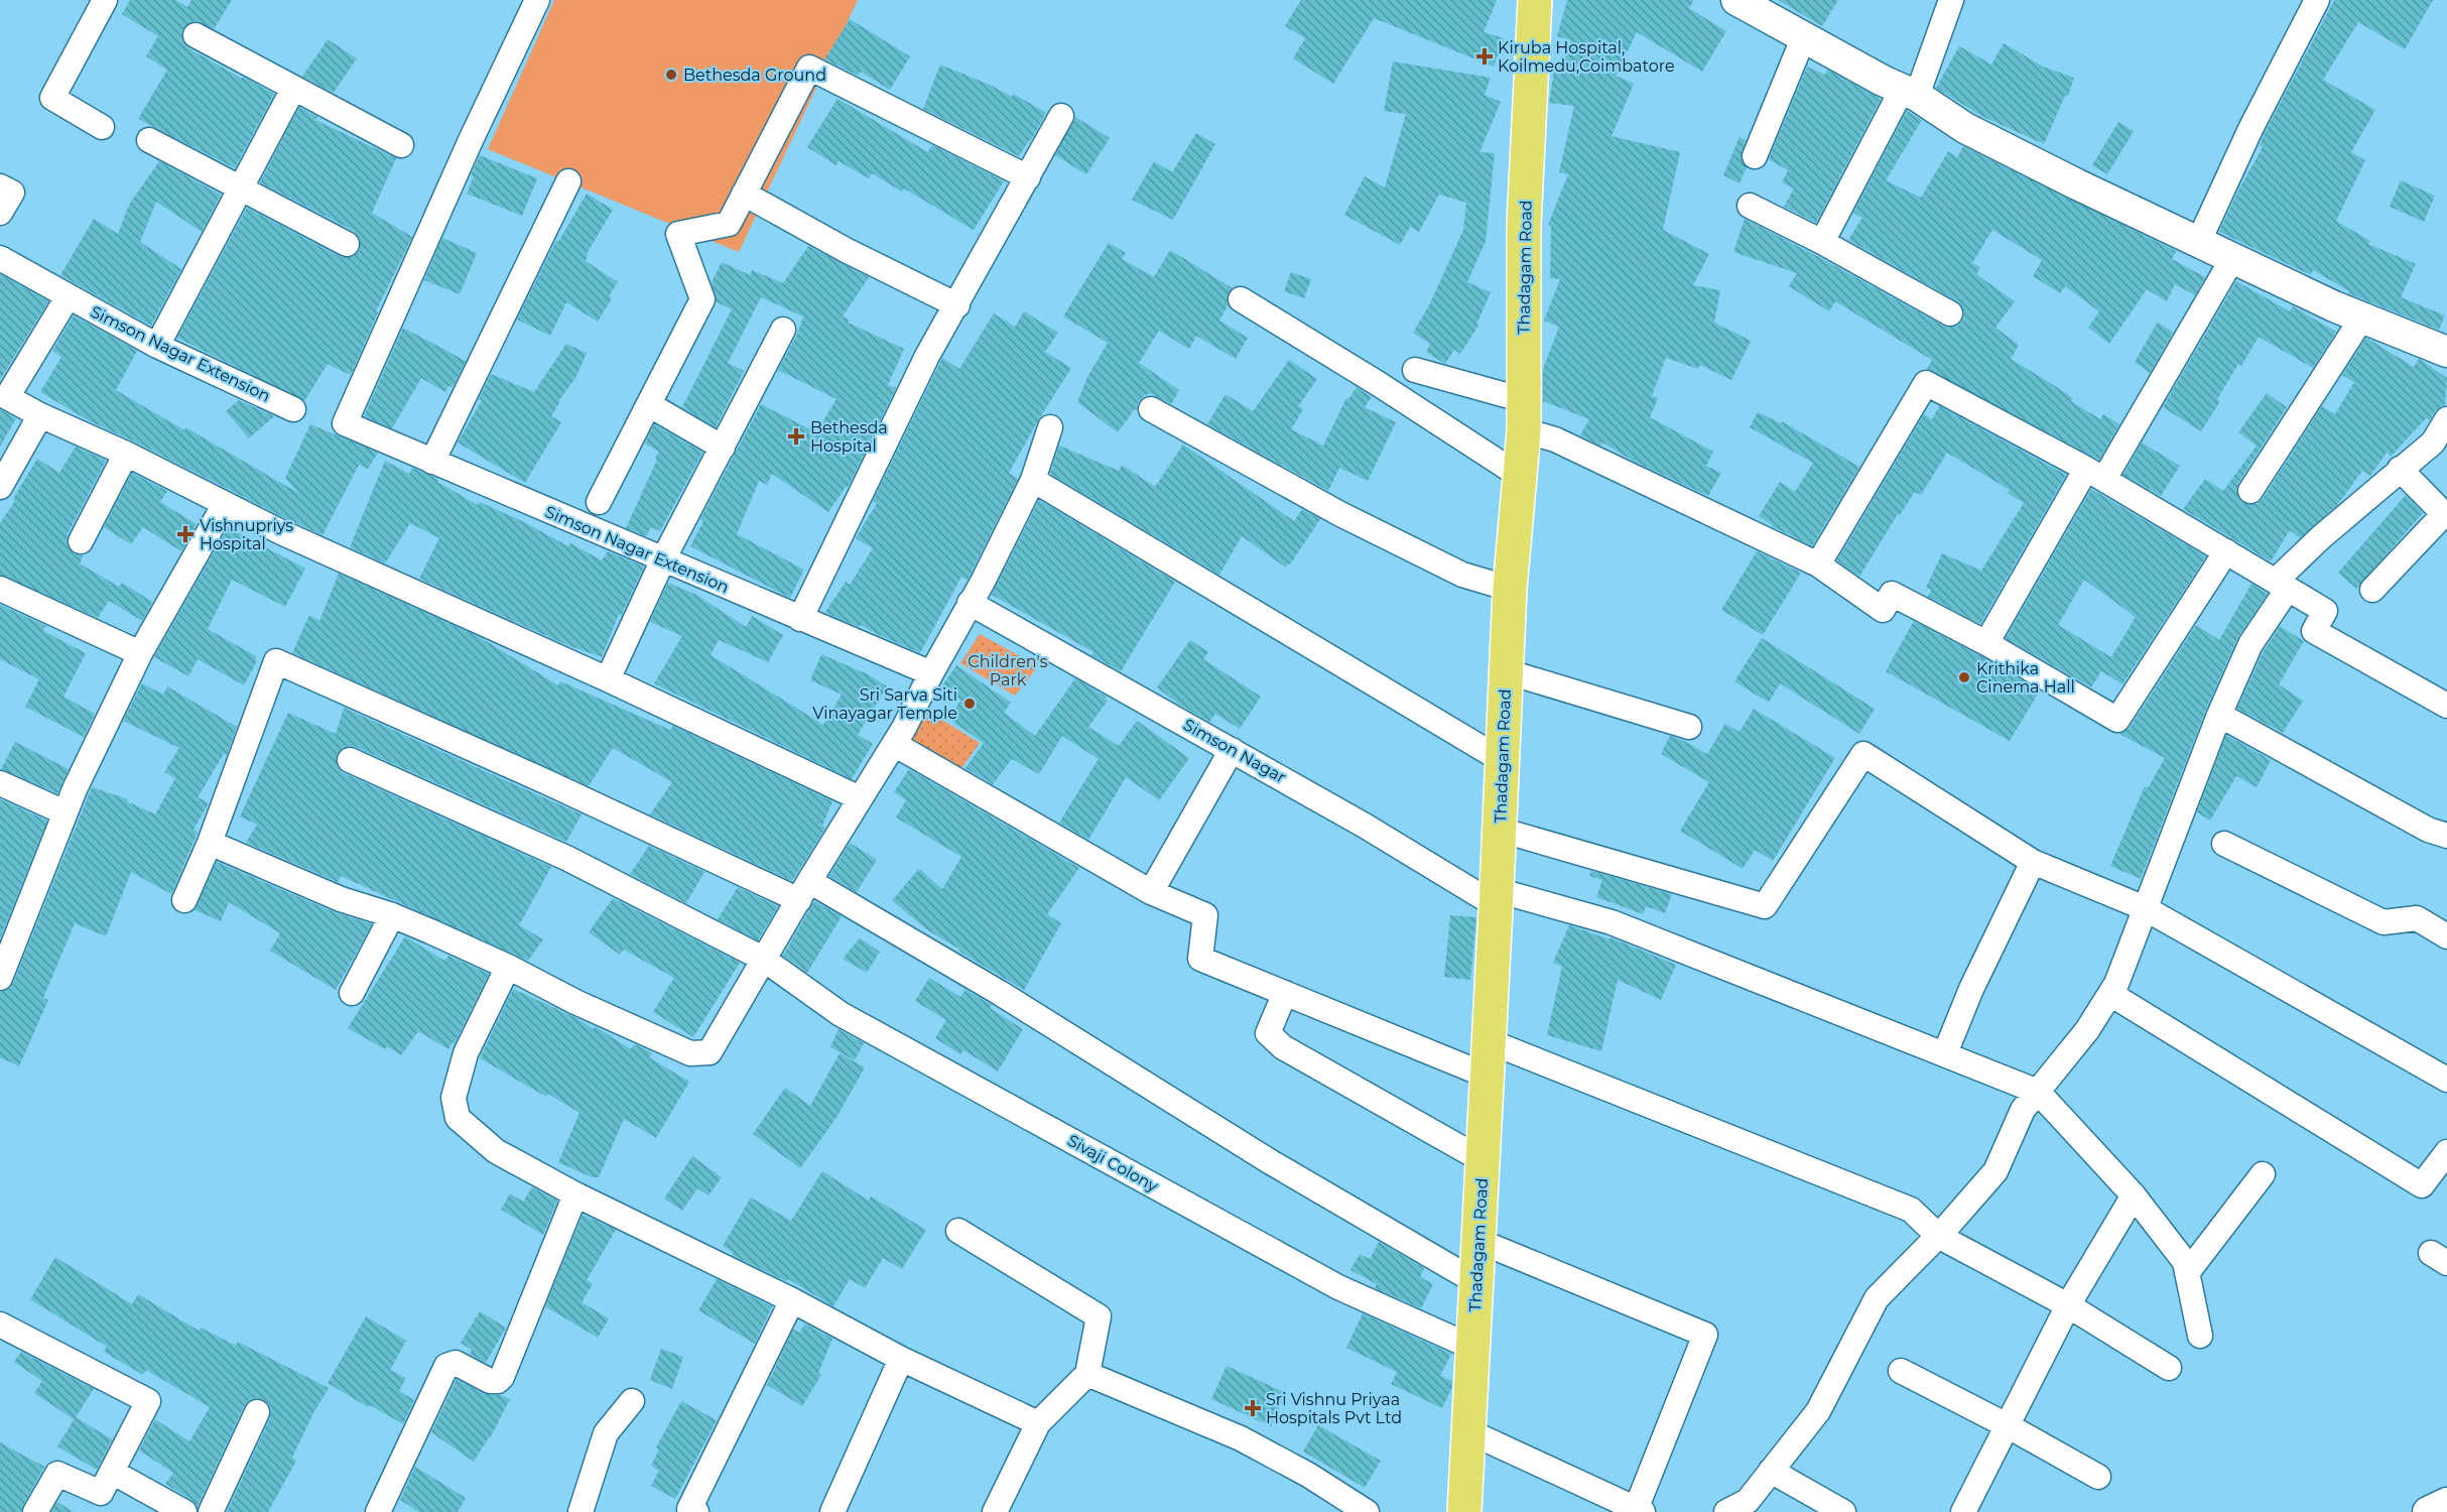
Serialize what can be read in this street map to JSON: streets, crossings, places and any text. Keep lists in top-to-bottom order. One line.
{"streets":{"main road":["Thadagam Road"],"street":["Simson Nagar Extension","Simson Nagar","Sivaji Colony"]},"crossings":[["Thadagam Road","Simson Nagar"],["Thadagam Road","Sivaji Colony"]],"parks":["Children's Park"],"places":{"health":["Kiruba Hospital, Koilmedu,Coimbatore","Bethesda Hospital","Vishnupriys Hospital","Sri Vishnu Priyaa Hospitals Pvt Ltd"],"other":["Bethesda Ground","Krithika Cinema Hall","Sri Sarva Siti Vinayagar Temple"]}}
